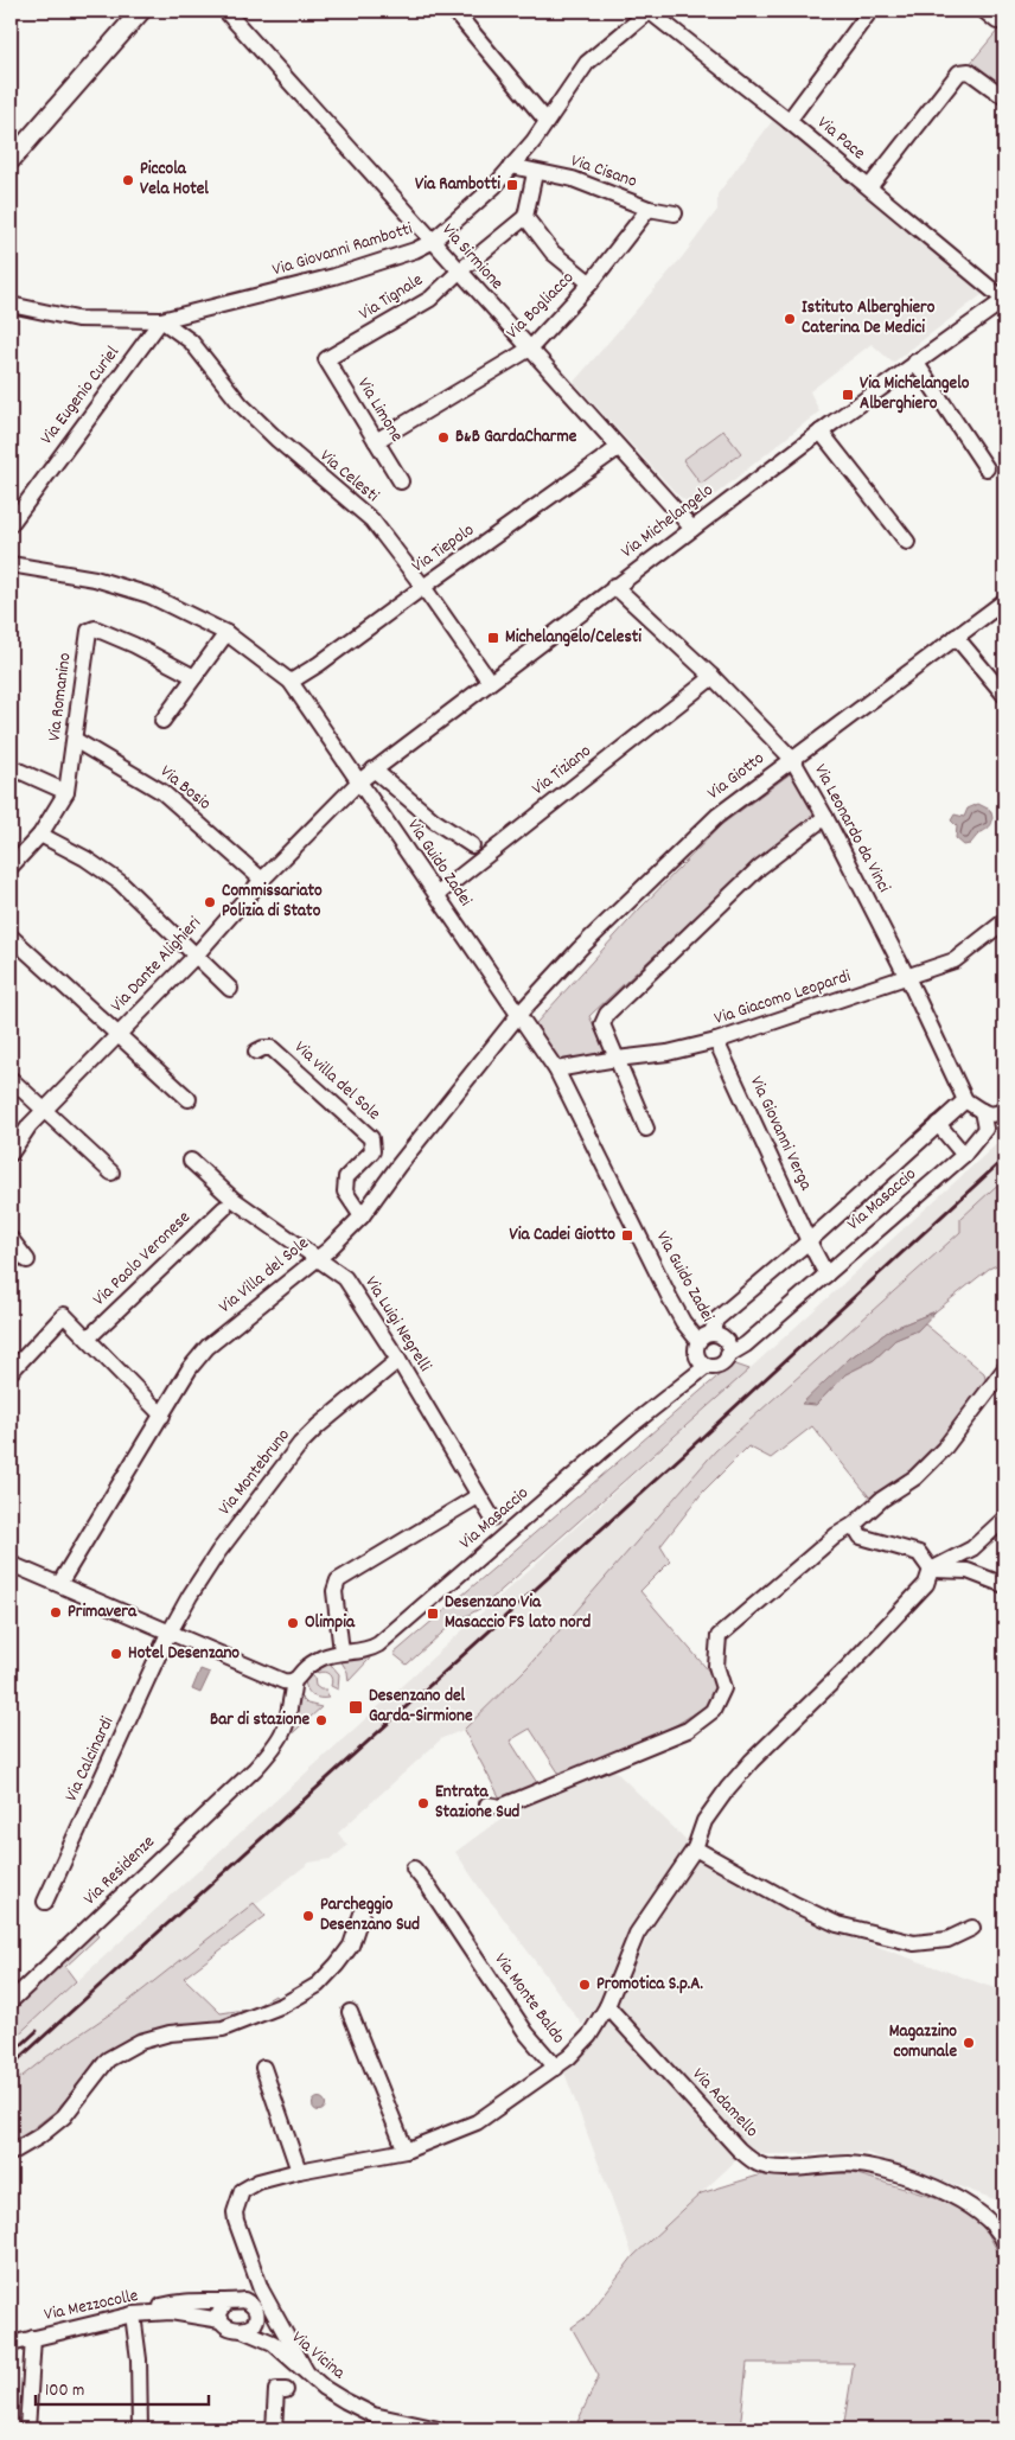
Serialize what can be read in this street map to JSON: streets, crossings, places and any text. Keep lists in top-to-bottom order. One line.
{"streets":{"street":["Via Pace","Via Cisano","Via Giovanni Rambotti","Via Sirmione","Via Tignale","Via Bogliacco","Via Eugenio Curiel","Via Limone","Via Celesti","Via Michelangelo","Via Tiepolo","Via Romanino","Via Tiziano","Via Giotto","Via Bosio","Via Leonardo da Vinci","Via Guido Zadei","Via Dante Alighieri","Via Giacomo Leopardi","Via villa del Sole","Via Giovanni Verga","Via Masaccio","Via Paolo Veronese","Via Villa del Sole","Via Luigi Negrelli","Via Montebruno","Via Calcinardi","Via Residenze","Via Monte Baldo","Via Adamello","Via Mezzocolle","Via Vicina"]},"crossings":[["Via Pace","Via Giovanni Rambotti"],["Via Pace","Via Michelangelo"],["Via Cisano","Via Giovanni Rambotti"],["Via Cisano","Via Bogliacco"],["Via Giovanni Rambotti","Via Sirmione"],["Via Giovanni Rambotti","Via Eugenio Curiel"],["Via Giovanni Rambotti","Via Celesti"],["Via Sirmione","Via Tignale"],["Via Sirmione","Via Bogliacco"],["Via Sirmione","Via Michelangelo"],["Via Sirmione","Via Tiepolo"],["Via Tignale","Via Limone"],["Via Bogliacco","Via Limone"],["Via Eugenio Curiel","Via Celesti"],["Via Celesti","Via Michelangelo"],["Via Celesti","Via Tiepolo"],["Via Michelangelo","Via Leonardo da Vinci"],["Via Michelangelo","Via Guido Zadei"],["Via Michelangelo","Via Dante Alighieri"],["Via Tiepolo","Via Guido Zadei"],["Via Romanino","Via Bosio"],["Via Tiziano","Via Leonardo da Vinci"],["Via Tiziano","Via Guido Zadei"],["Via Giotto","Via Leonardo da Vinci"],["Via Giotto","Via Guido Zadei"],["Via Giotto","Via Villa del Sole"],["Via Bosio","Via Dante Alighieri"],["Via Leonardo da Vinci","Via Giacomo Leopardi"],["Via Leonardo da Vinci","Via Masaccio"],["Via Guido Zadei","Via Dante Alighieri"],["Via Guido Zadei","Via Giacomo Leopardi"],["Via Guido Zadei","Via Masaccio"],["Via Guido Zadei","Via Villa del Sole"],["Via Giacomo Leopardi","Via Giovanni Verga"],["Via villa del Sole","Via Villa del Sole"],["Via Giovanni Verga","Via Masaccio"],["Via Masaccio","Via Residenze"],["Via Villa del Sole","Via Luigi Negrelli"],["Via Luigi Negrelli","Via Montebruno"],["Via Montebruno","Via Calcinardi"],["Via Mezzocolle","Via Vicina"]],"places":{"other":["Piccola Vela Hotel","Istituto Alberghiero Caterina De Medici","B&B GardaCharme","Commissariato Polizia di Stato","Primavera","Olimpia","Hotel Desenzano","Bar di stazione","Entrata Stazione Sud","Parcheggio Desenzano Sud","Promotica S.p.A.","Magazzino comunale"],"transit":["Via Rambotti","Via Michelangelo Alberghiero","Michelangelo/Celesti","Via Cadei Giotto","Desenzano Via Masaccio FS lato nord","Desenzano del Garda-Sirmione"]},"scale_bar":"100 m"}
